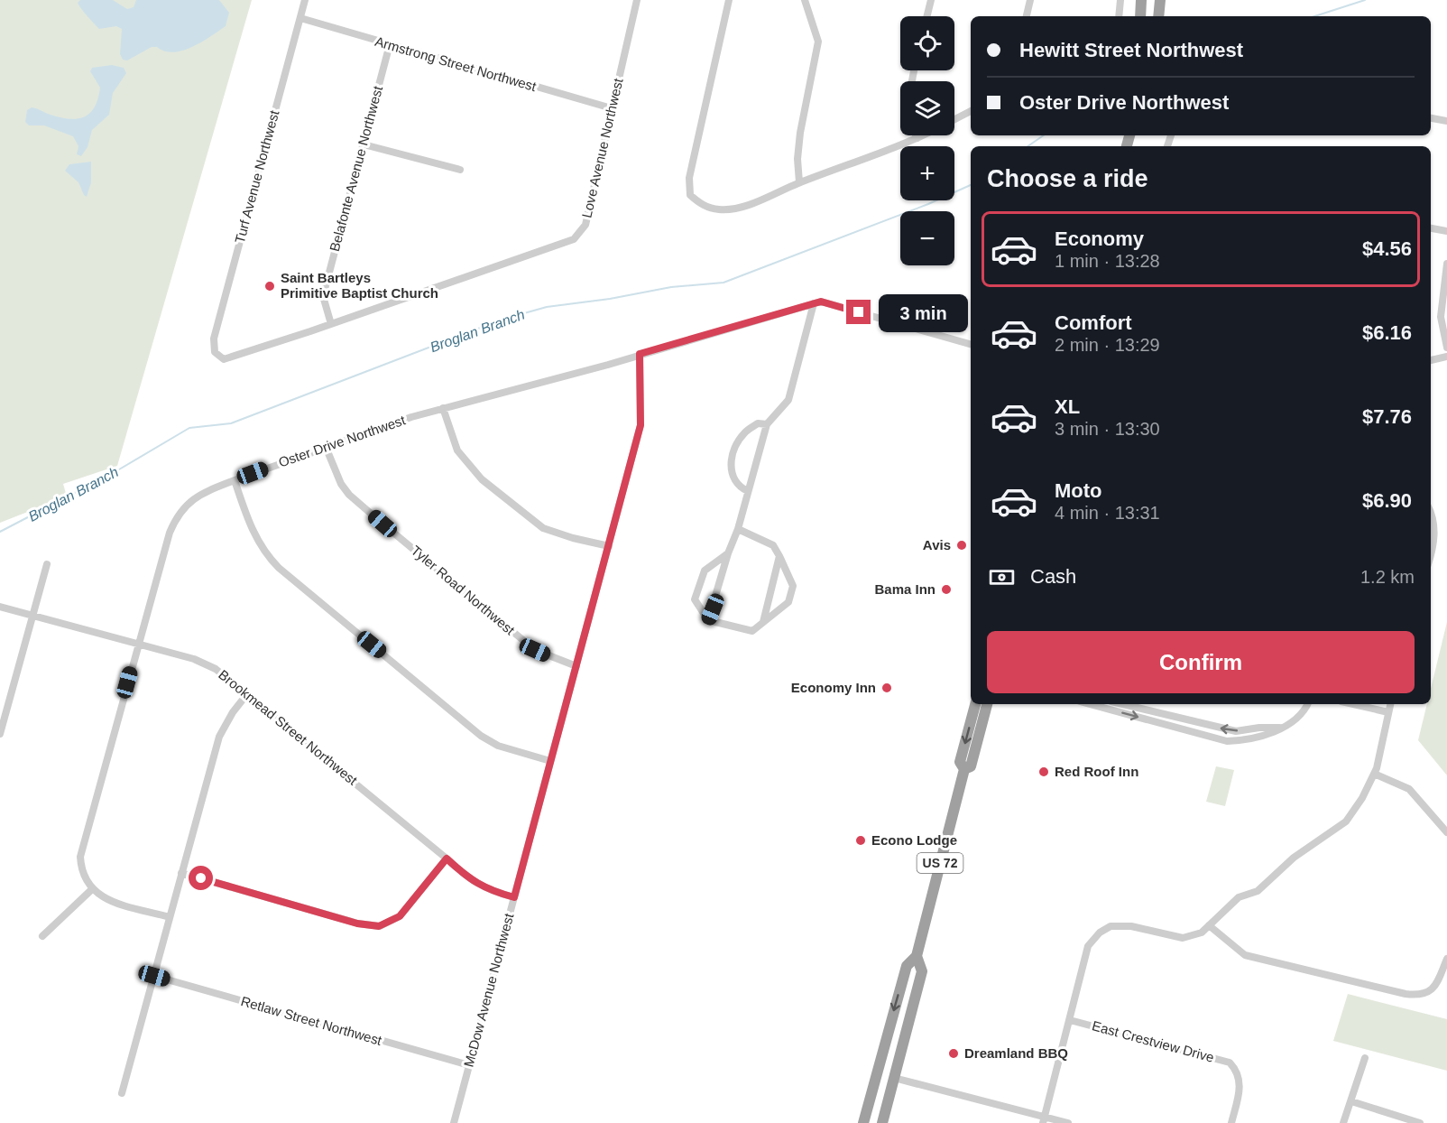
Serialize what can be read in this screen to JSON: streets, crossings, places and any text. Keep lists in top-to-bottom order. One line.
{"streets":{"highway":["US 72"],"street":["Armstrong Street Northwest","Love Avenue Northwest","Belafonte Avenue Northwest","Turf Avenue Northwest","Oster Drive Northwest","Tyler Road Northwest","Brookmead Street Northwest","McDow Avenue Northwest","Retlaw Street Northwest","East Crestview Drive"]},"crossings":[["Armstrong Street Northwest","Love Avenue Northwest"],["Armstrong Street Northwest","Belafonte Avenue Northwest"],["Armstrong Street Northwest","Turf Avenue Northwest"],["Love Avenue Northwest","Belafonte Avenue Northwest"],["Love Avenue Northwest","Turf Avenue Northwest"],["Oster Drive Northwest","Tyler Road Northwest"],["Oster Drive Northwest","Brookmead Street Northwest"],["Oster Drive Northwest","McDow Avenue Northwest"],["Tyler Road Northwest","McDow Avenue Northwest"],["Brookmead Street Northwest","McDow Avenue Northwest"],["McDow Avenue Northwest","Retlaw Street Northwest"]],"water":["Broglan Branch"],"places":["Saint Bartleys Primitive Baptist Church","Avis","Bama Inn","Economy Inn","Red Roof Inn","Econo Lodge","Dreamland BBQ"],"page":{"map_buttons":["+","−"],"banner":["Hewitt Street Northwest","Oster Drive Northwest"],"heading":"Choose a ride","list":[{"name":"Economy","note":"1 min · 13:28","value":"$4.56"},{"name":"Comfort","note":"2 min · 13:29","value":"$6.16"},{"name":"XL","note":"3 min · 13:30","value":"$7.76"},{"name":"Moto","note":"4 min · 13:31","value":"$6.90"}],"bubble":"3 min","pay":["Cash","1.2 km"],"buttons":"Confirm"}}
